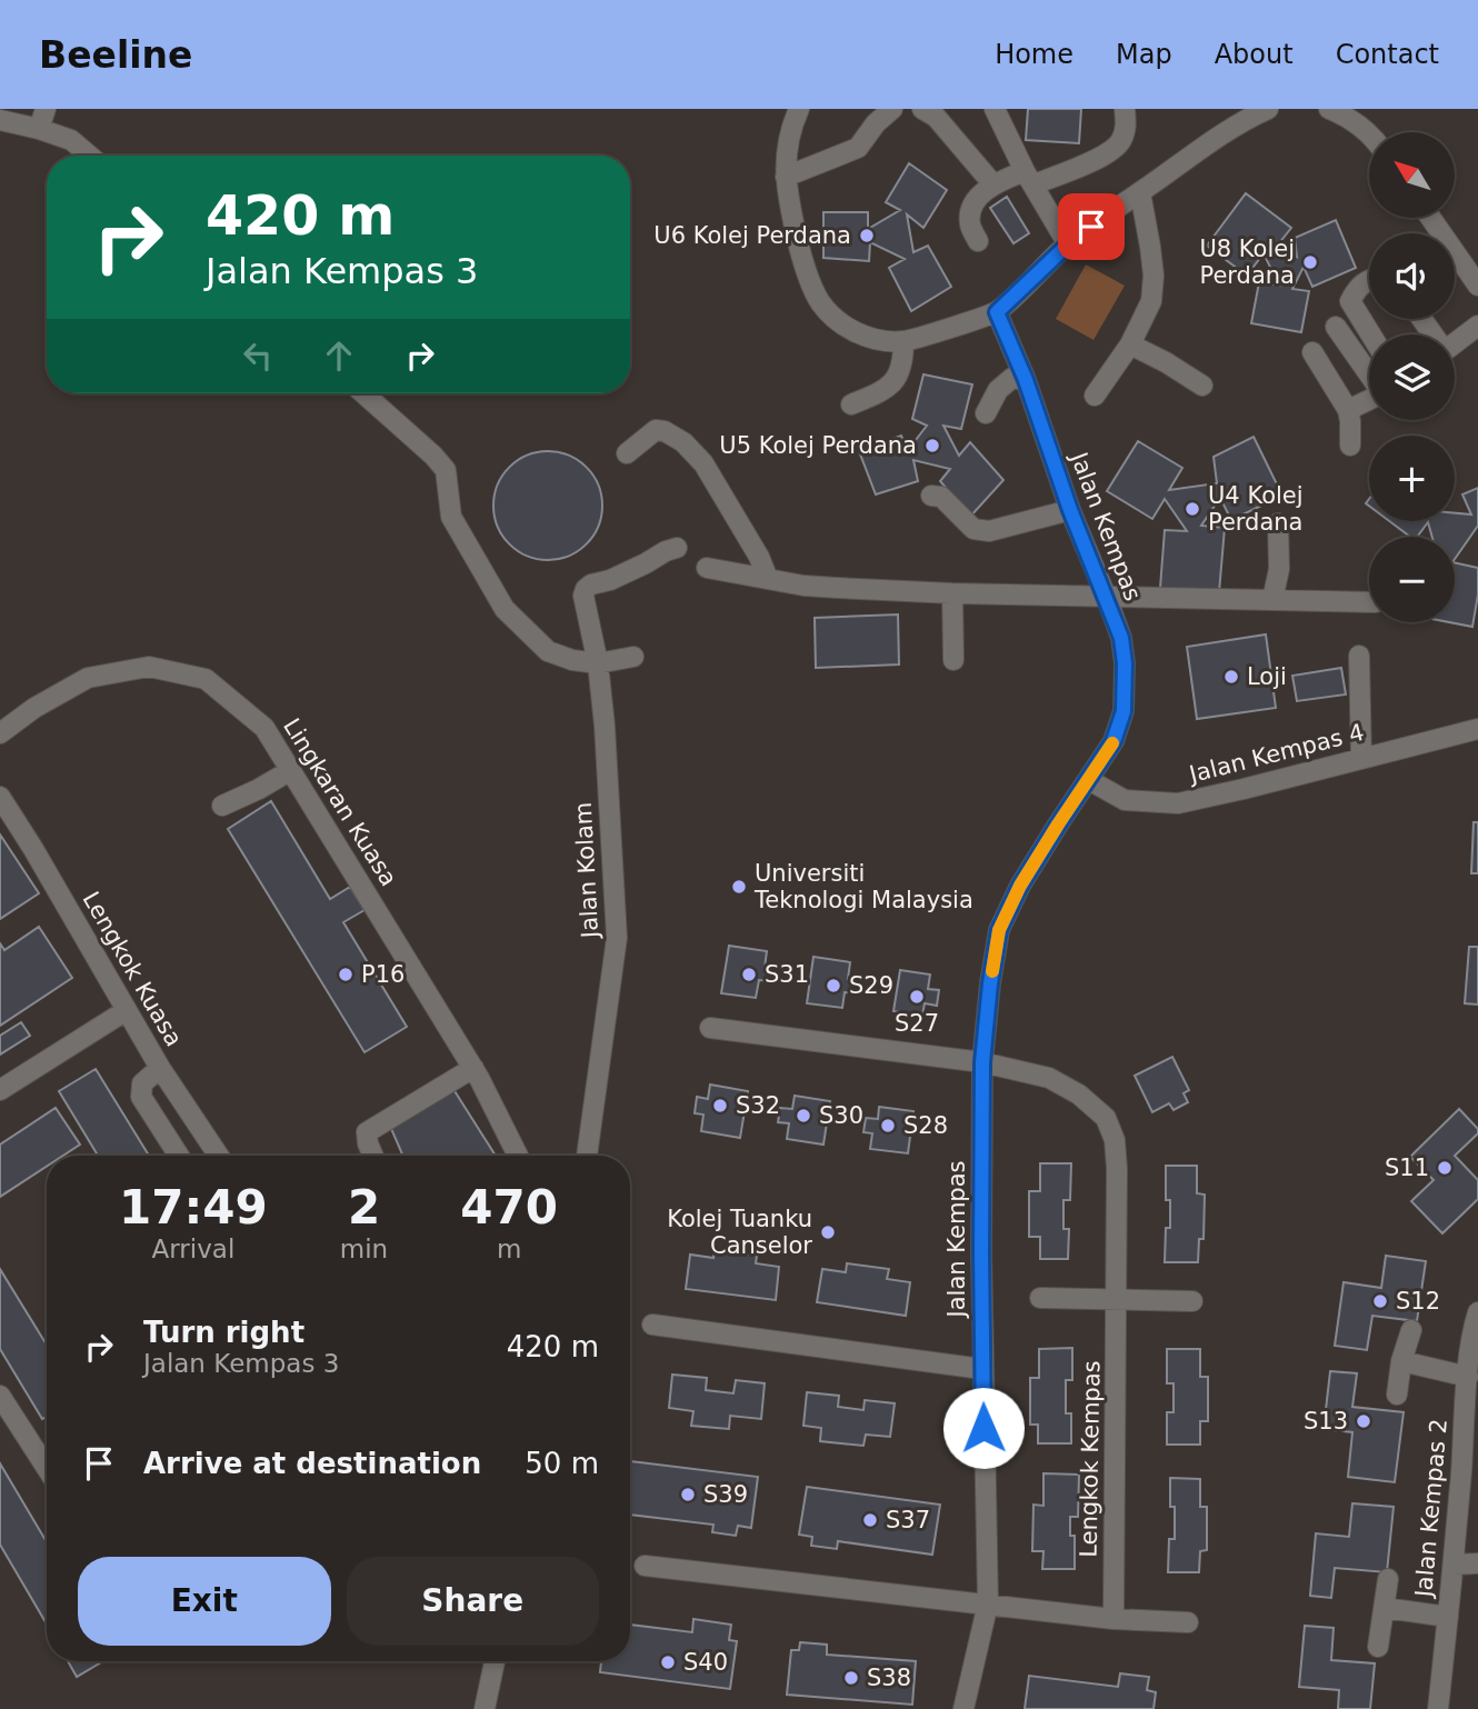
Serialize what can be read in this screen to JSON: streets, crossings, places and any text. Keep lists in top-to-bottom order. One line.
{"streets":{"street":["Jalan Kempas","Jalan Kempas 4","Lingkaran Kuasa","Jalan Kolam","Lengkok Kuasa","Lengkok Kempas","Jalan Kempas 2"]},"crossings":[["Jalan Kempas","Jalan Kempas 4"],["Jalan Kempas","Lengkok Kempas"]],"places":["U6 Kolej Perdana","U8 Kolej Perdana","U5 Kolej Perdana","U4 Kolej Perdana","Loji","Universiti Teknologi Malaysia","P16","S31","S29","S27","S32","S30","S28","S11","Kolej Tuanku Canselor","S12","S13","S39","S37","S40","S38"],"north":"top left","page":{"header":"Beeline","nav":["Home","Map","About","Contact"],"map_buttons":["+","−"],"turn":["420 m","Jalan Kempas 3"],"eta":["17:49","Arrival","2","min","470","m"],"list":[{"name":"Turn right","note":"Jalan Kempas 3","value":"420 m"},{"name":"Arrive at destination","value":"50 m"}],"buttons":["Exit","Share"]}}
